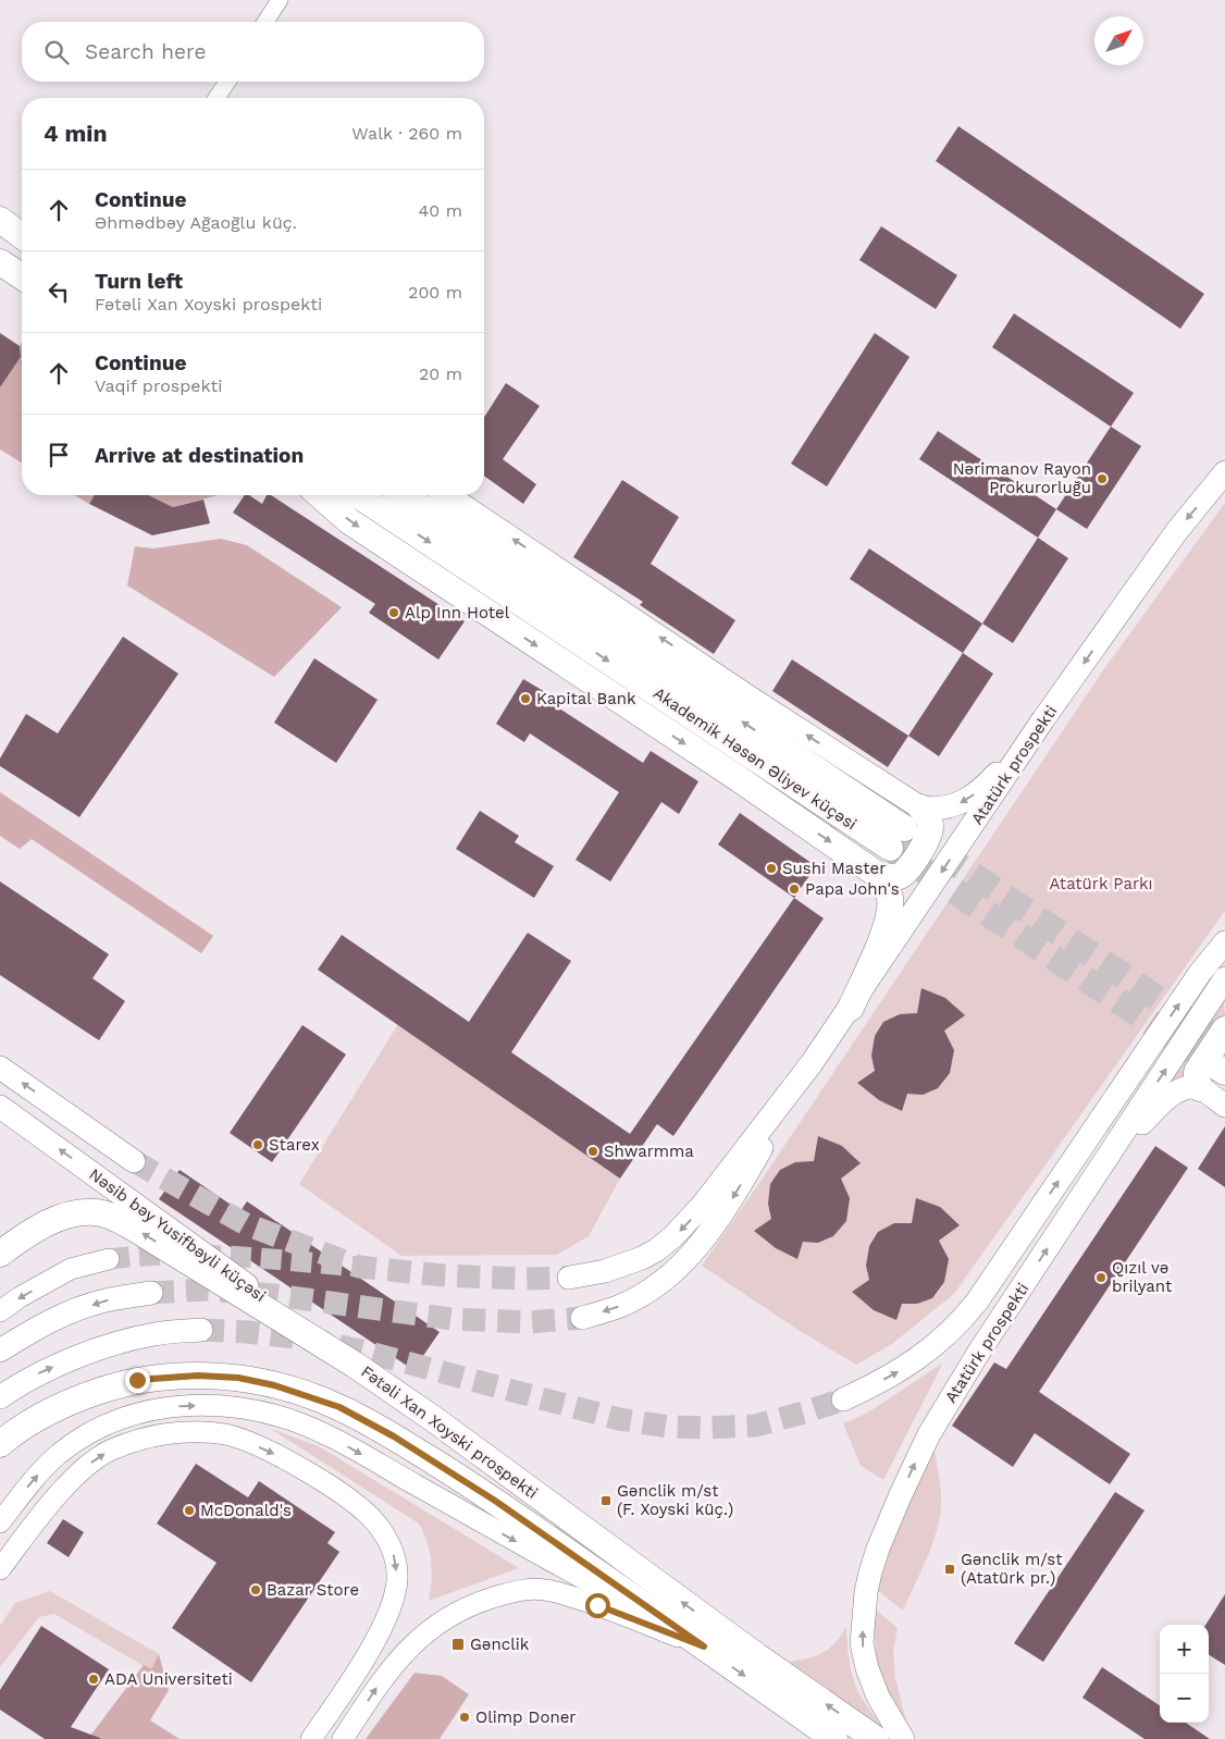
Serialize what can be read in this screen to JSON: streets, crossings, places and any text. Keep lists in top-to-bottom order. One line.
{"streets":{"main road":["Akademik Həsən Əliyev küçəsi","Atatürk prospekti","Nəsib bəy Yusifbəyli küçəsi","Fətəli Xan Xoyski prospekti"]},"crossings":[["Nəsib bəy Yusifbəyli küçəsi","Fətəli Xan Xoyski prospekti"]],"parks":["Atatürk Parkı"],"places":{"other":["Nərimanov Rayon Prokurorluğu","Alp Inn Hotel","Kapital Bank","Sushi Master","Papa John's","Starex","Shwarmma","Qızıl və brilyant","McDonald's","Bazar Store","ADA Universiteti","Olimp Doner"],"transit":["Gənclik m/st (F. Xoyski küç.)","Gənclik m/st (Atatürk pr.)","Gənclik"]},"north":"top right","page":{"search":"Search here","heading":["4 min","Walk · 260 m"],"list":[["Continue","Əhmədbəy Ağaoğlu küç.","40 m"],["Turn left","Fətəli Xan Xoyski prospekti","200 m"],["Continue","Vaqif prospekti","20 m"],"Arrive at destination"],"map_buttons":["+","−"]}}
